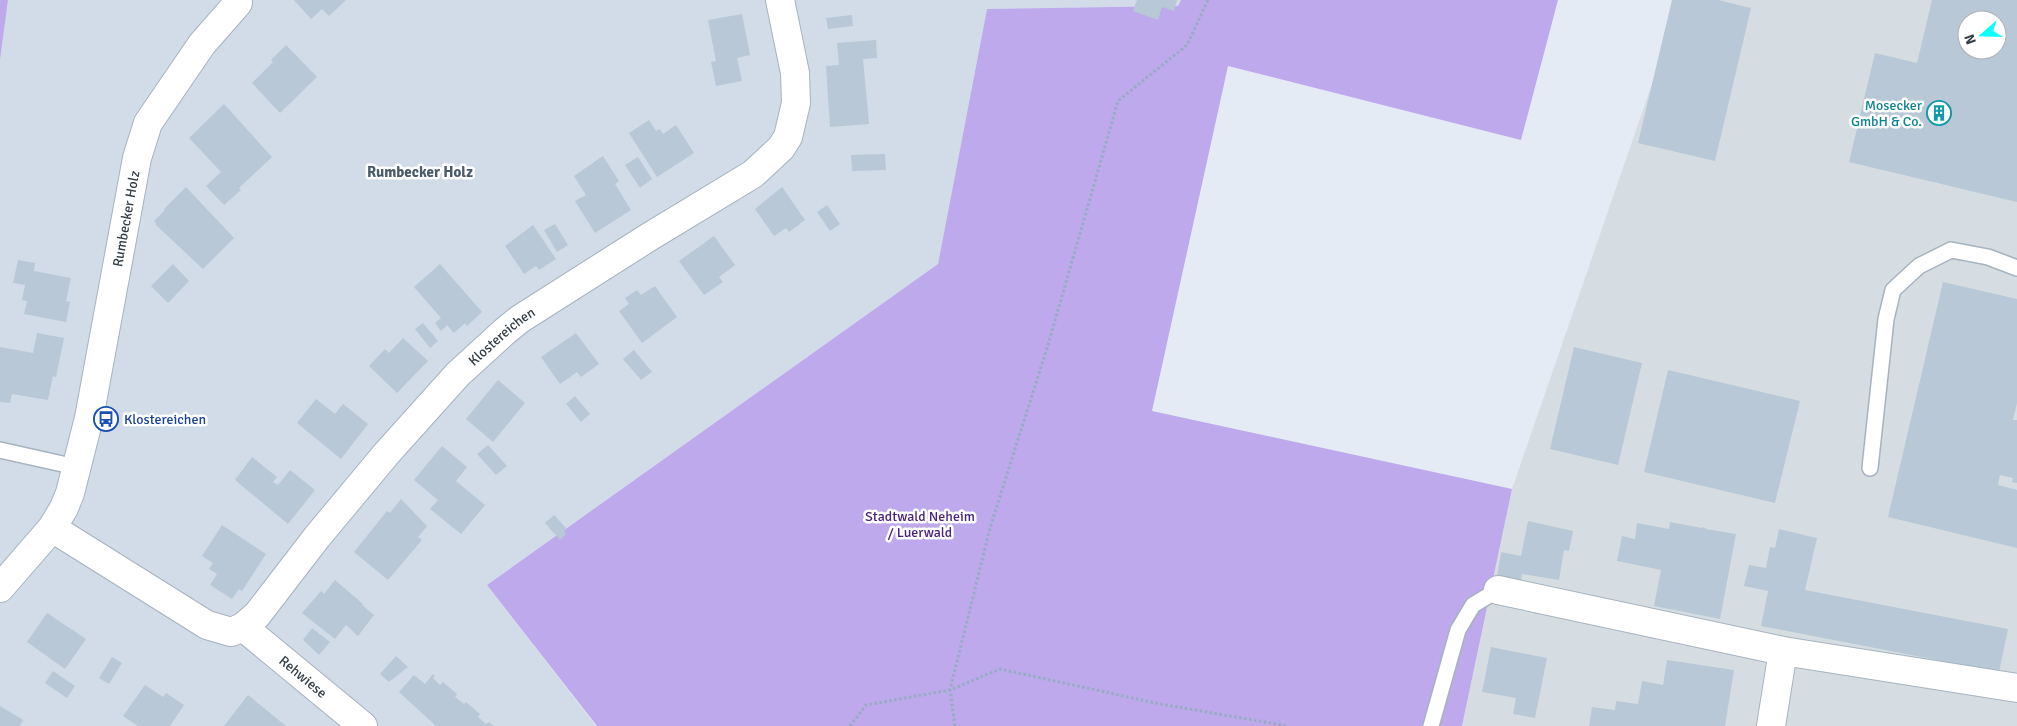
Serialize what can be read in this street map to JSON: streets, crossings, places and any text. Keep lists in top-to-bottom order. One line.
{"streets":{"street":["Rumbecker Holz","Klostereichen","Rehwiese"]},"crossings":[["Klostereichen","Rehwiese"]],"districts":["Rumbecker Holz"],"parks":["Stadtwald Neheim / Luerwald"],"places":{"building":["Mosecker GmbH & Co."],"bus stop":["Klostereichen"]},"north":"left"}
